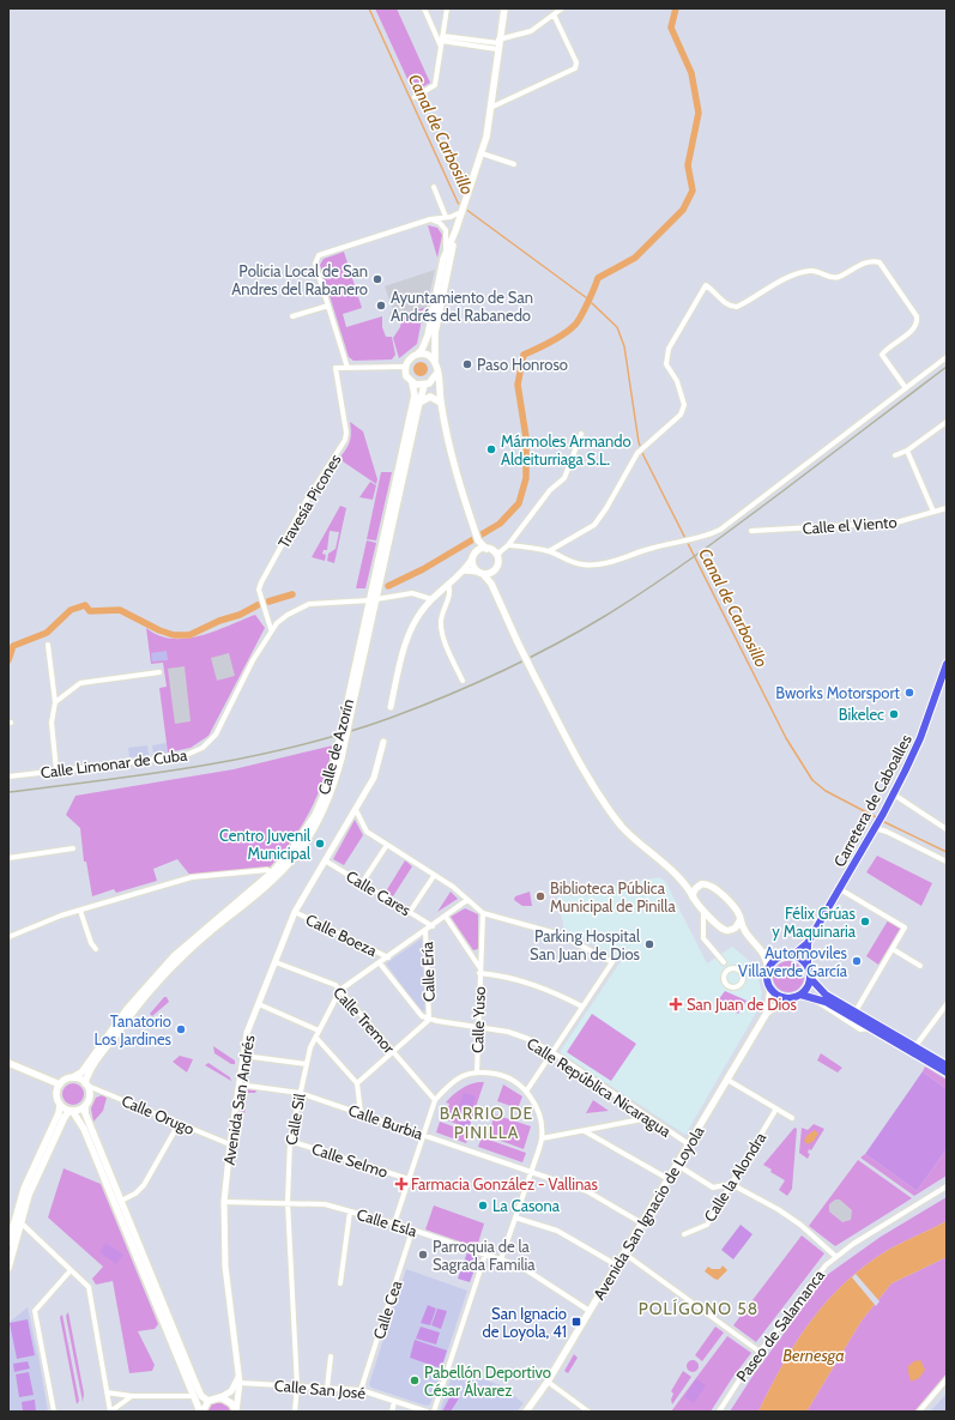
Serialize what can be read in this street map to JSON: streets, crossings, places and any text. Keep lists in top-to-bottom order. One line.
{"streets":{"main road":["Calle de Azorín","Carretera de Caboalles","Avenida San Ignacio de Loyola"],"street":["Travesía Picones","Calle el Viento","Calle Limonar de Cuba","Calle Cares","Calle Boeza","Calle Ería","Calle Tremor","Calle Yuso","Calle República Nicaragua","Avenida San Andrés","Calle Orugo","Calle Sil","Calle Burbia","Calle Selmo","Calle la Alondra","Calle Esla","Calle Cea","Paseo de Salamanca","Calle San José"]},"crossings":[["Travesía Picones","Calle Limonar de Cuba"],["Calle de Azorín","Calle Limonar de Cuba"],["Calle de Azorín","Calle Orugo"],["Calle Cares","Avenida San Andrés"],["Calle Cares","Calle Sil"],["Calle Boeza","Calle Ería"],["Calle Boeza","Avenida San Andrés"],["Calle Boeza","Calle Sil"],["Calle Ería","Calle Yuso"],["Calle Ería","Calle República Nicaragua"],["Calle Ería","Calle Sil"],["Calle Tremor","Avenida San Andrés"],["Calle Tremor","Calle Sil"],["Calle Yuso","Calle República Nicaragua"],["Calle Yuso","Calle Sil"],["Calle República Nicaragua","Avenida San Ignacio de Loyola"],["Avenida San Andrés","Calle Orugo"],["Avenida San Andrés","Calle Burbia"],["Avenida San Andrés","Calle Esla"],["Avenida San Andrés","Calle San José"],["Calle Sil","Calle Burbia"],["Calle Sil","Calle Selmo"],["Calle Sil","Calle Esla"],["Calle Sil","Calle San José"],["Calle Burbia","Avenida San Ignacio de Loyola"],["Avenida San Ignacio de Loyola","Calle Esla"],["Calle Esla","Calle Cea"],["Calle Cea","Calle San José"]],"districts":["BARRIO DE PINILLA","POLÍGONO 58"],"water":["Canal de Carbosillo","Bernesga"],"places":{"other":["Policia Local de San Andres del Rabanero","Ayuntamiento de San Andrés del Rabanedo","Paso Honroso","Mármoles Armando Aldeiturriaga S.L.","Bworks Motorsport","Bikelec","Centro Juvenil Municipal","Biblioteca Pública Municipal de Pinilla","Félix Grúas y Maquinaria","Parking Hospital San Juan de Dios","Automoviles Villaverde García","Tanatorio Los Jardines","La Casona","Parroquia de la Sagrada Familia","Pabellón Deportivo César Álvarez"],"health":["San Juan de Dios","Farmacia González - Vallinas"],"transit":["San Ignacio de Loyola, 41"]}}
